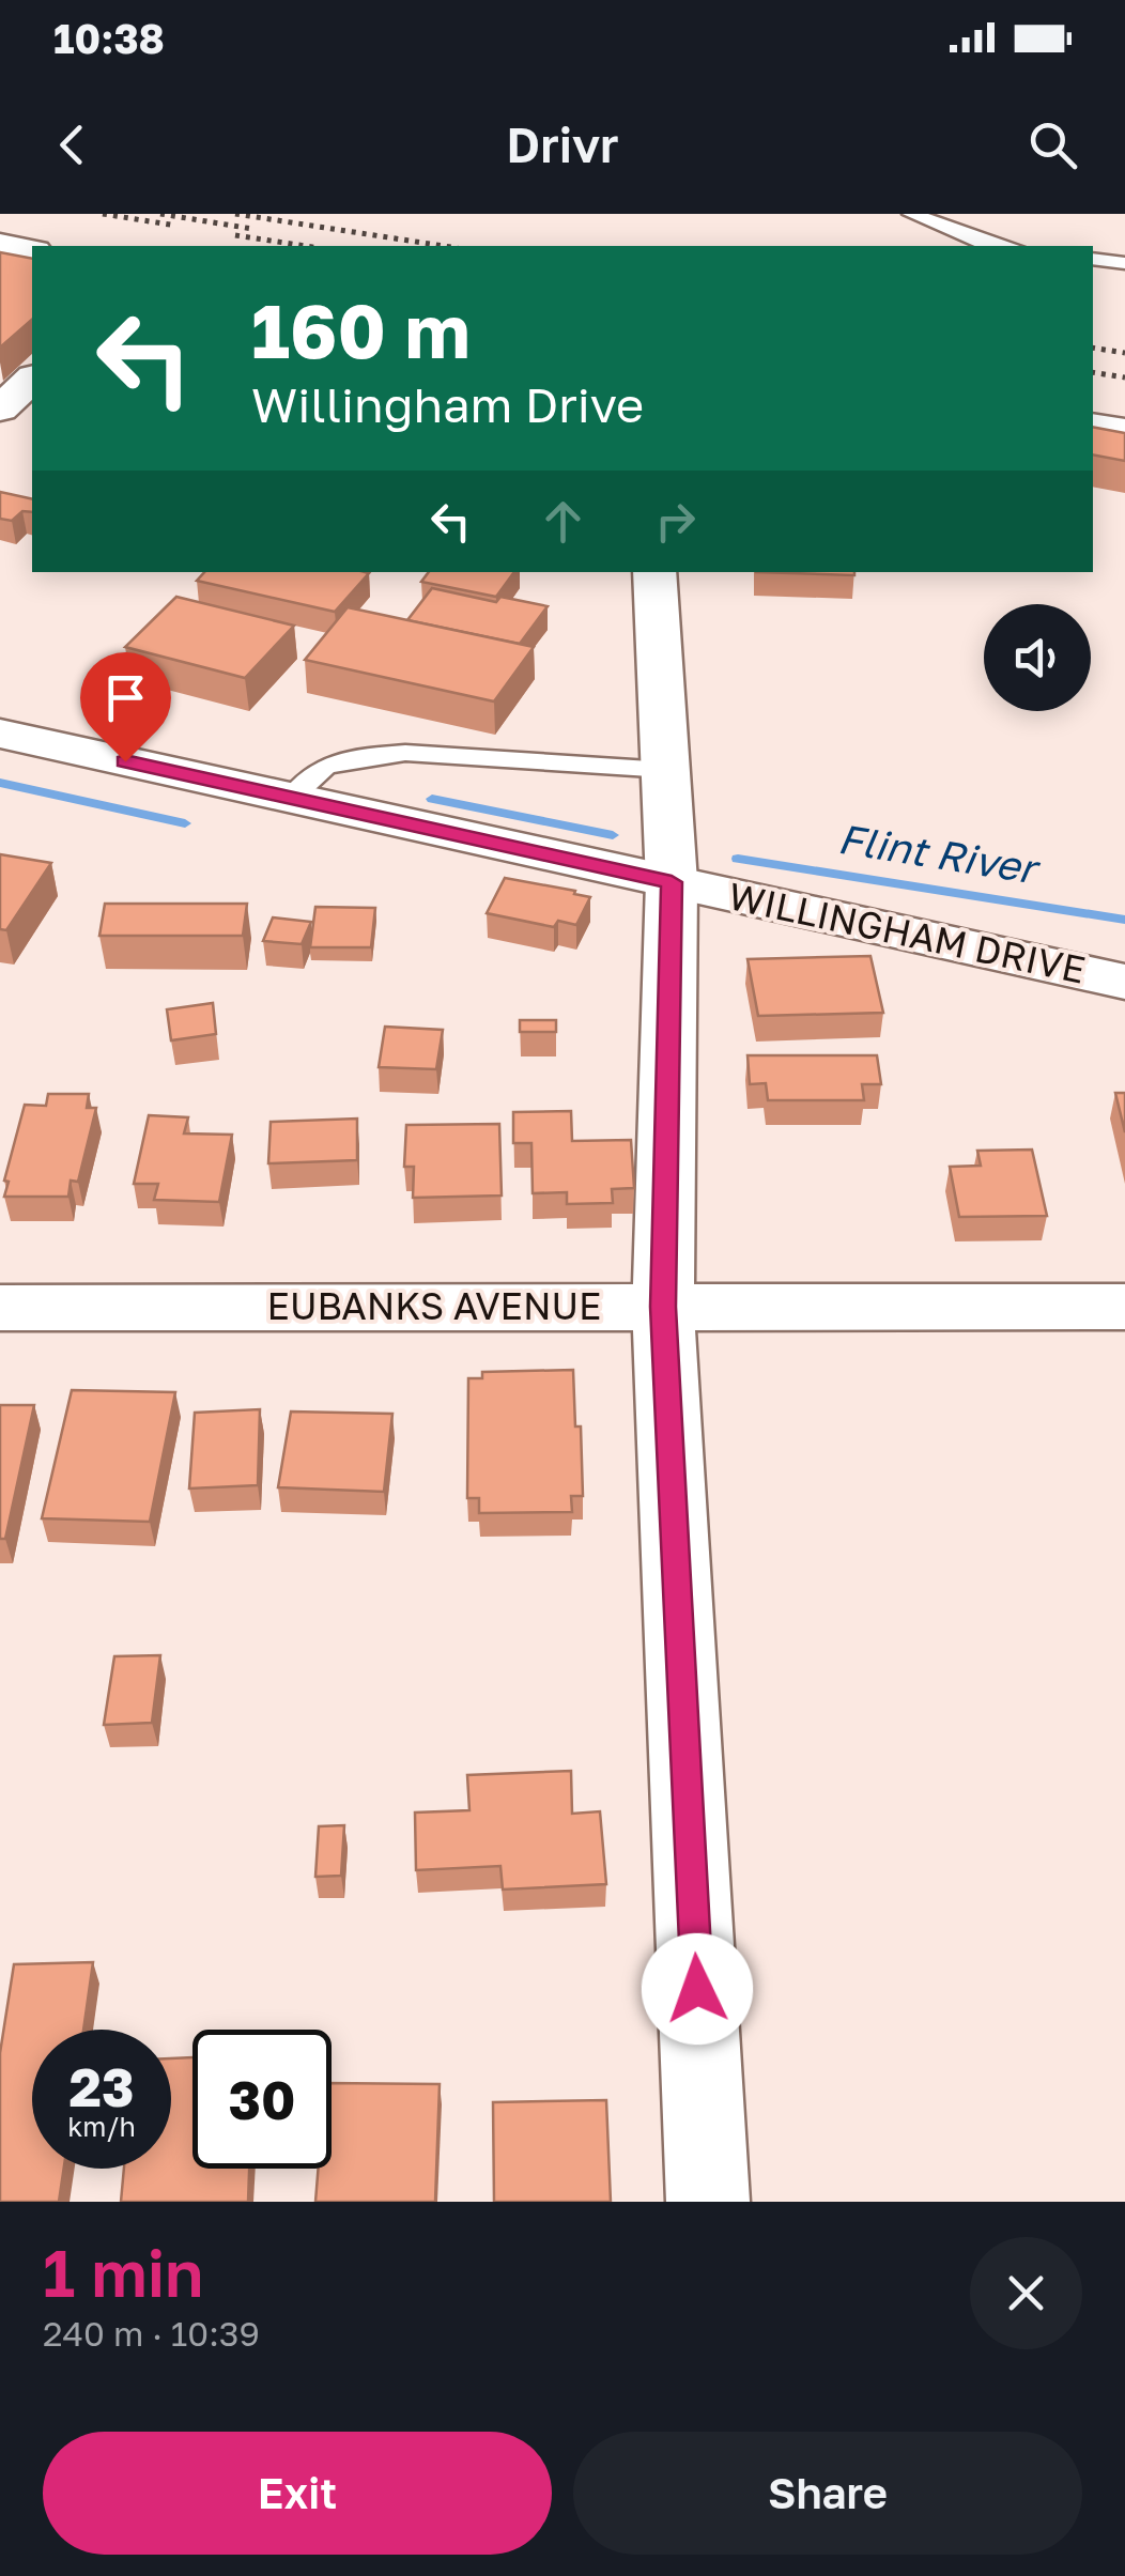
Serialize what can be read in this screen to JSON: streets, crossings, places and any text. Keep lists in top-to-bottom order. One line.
{"streets":{"street":["WILLINGHAM DRIVE","EUBANKS AVENUE"]},"water":["Flint River"],"page":{"status":"10:38","header":"Drivr","turn":["160 m","Willingham Drive"],"speed":"23 km/h","limit":"30","heading":["1 min","240 m · 10:39"],"buttons":["Exit","Share"]}}
